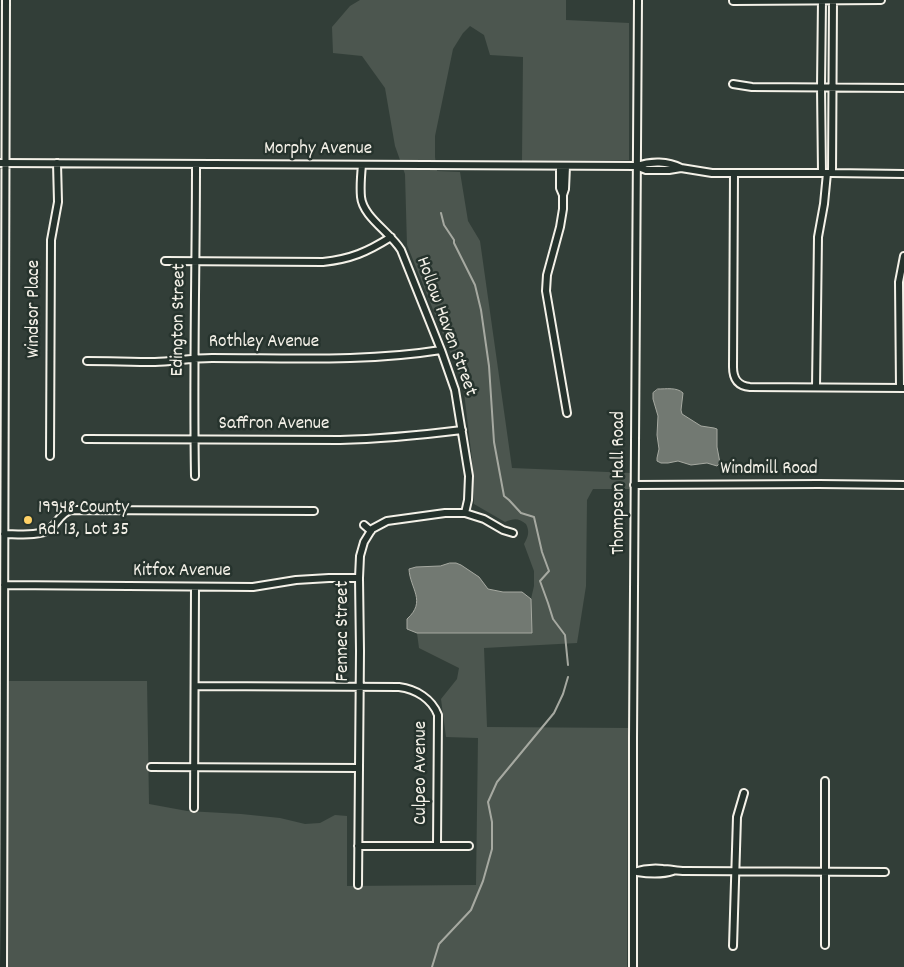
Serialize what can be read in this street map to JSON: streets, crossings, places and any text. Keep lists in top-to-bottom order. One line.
{"streets":{"street":["Morphy Avenue","Windsor Place","Edington Street","Hollow Haven Street","Rothley Avenue","Saffron Avenue","Windmill Road","Thompson Hall Road","Kitfox Avenue","Fennec Street","Culpeo Avenue"]},"crossings":[["Morphy Avenue","Windsor Place"],["Morphy Avenue","Edington Street"],["Morphy Avenue","Hollow Haven Street"],["Morphy Avenue","Thompson Hall Road"],["Edington Street","Rothley Avenue"],["Edington Street","Saffron Avenue"],["Hollow Haven Street","Rothley Avenue"],["Hollow Haven Street","Saffron Avenue"],["Windmill Road","Thompson Hall Road"],["Kitfox Avenue","Fennec Street"],["Fennec Street","Culpeo Avenue"]],"places":["19948 County Rd. 13, Lot 35"]}
